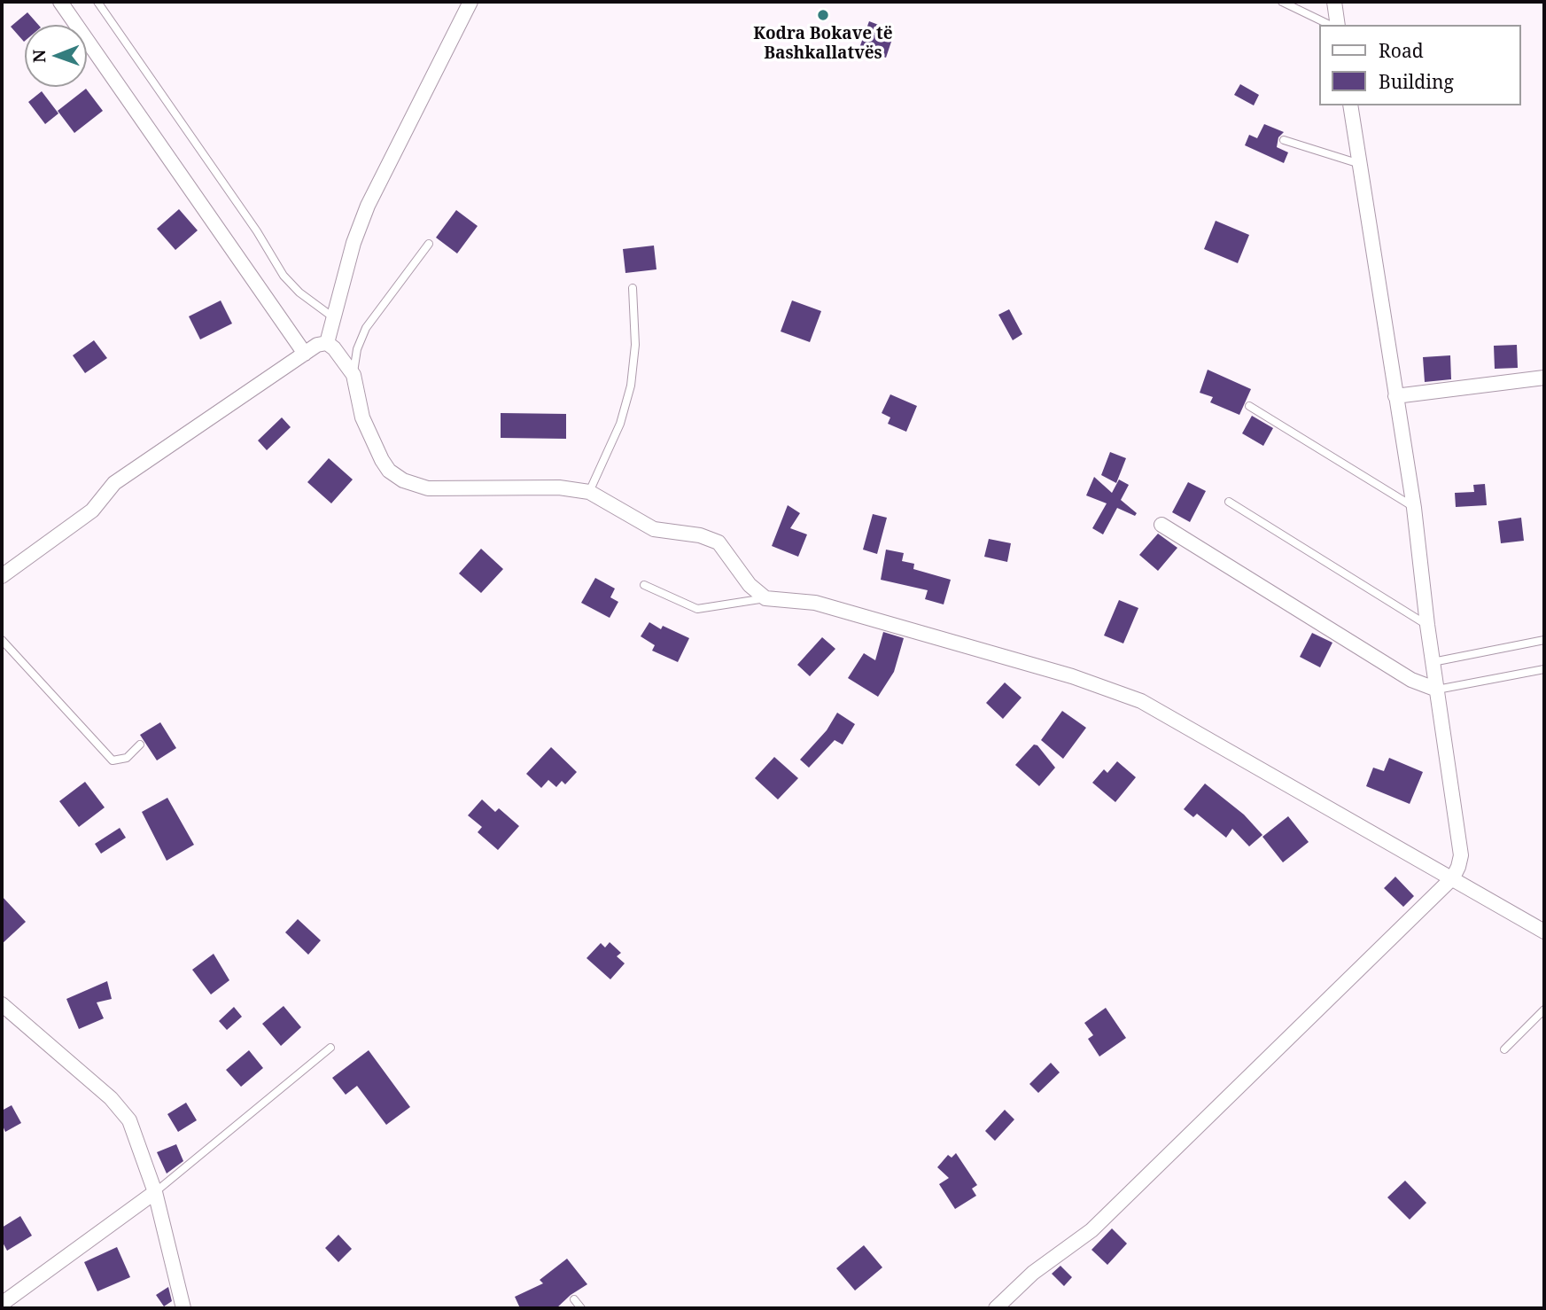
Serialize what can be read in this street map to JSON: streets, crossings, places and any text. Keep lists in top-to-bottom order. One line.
{"places":["Kodra Bokave të Bashkallatvës"],"legend":["Road","Building"],"north":"left"}
